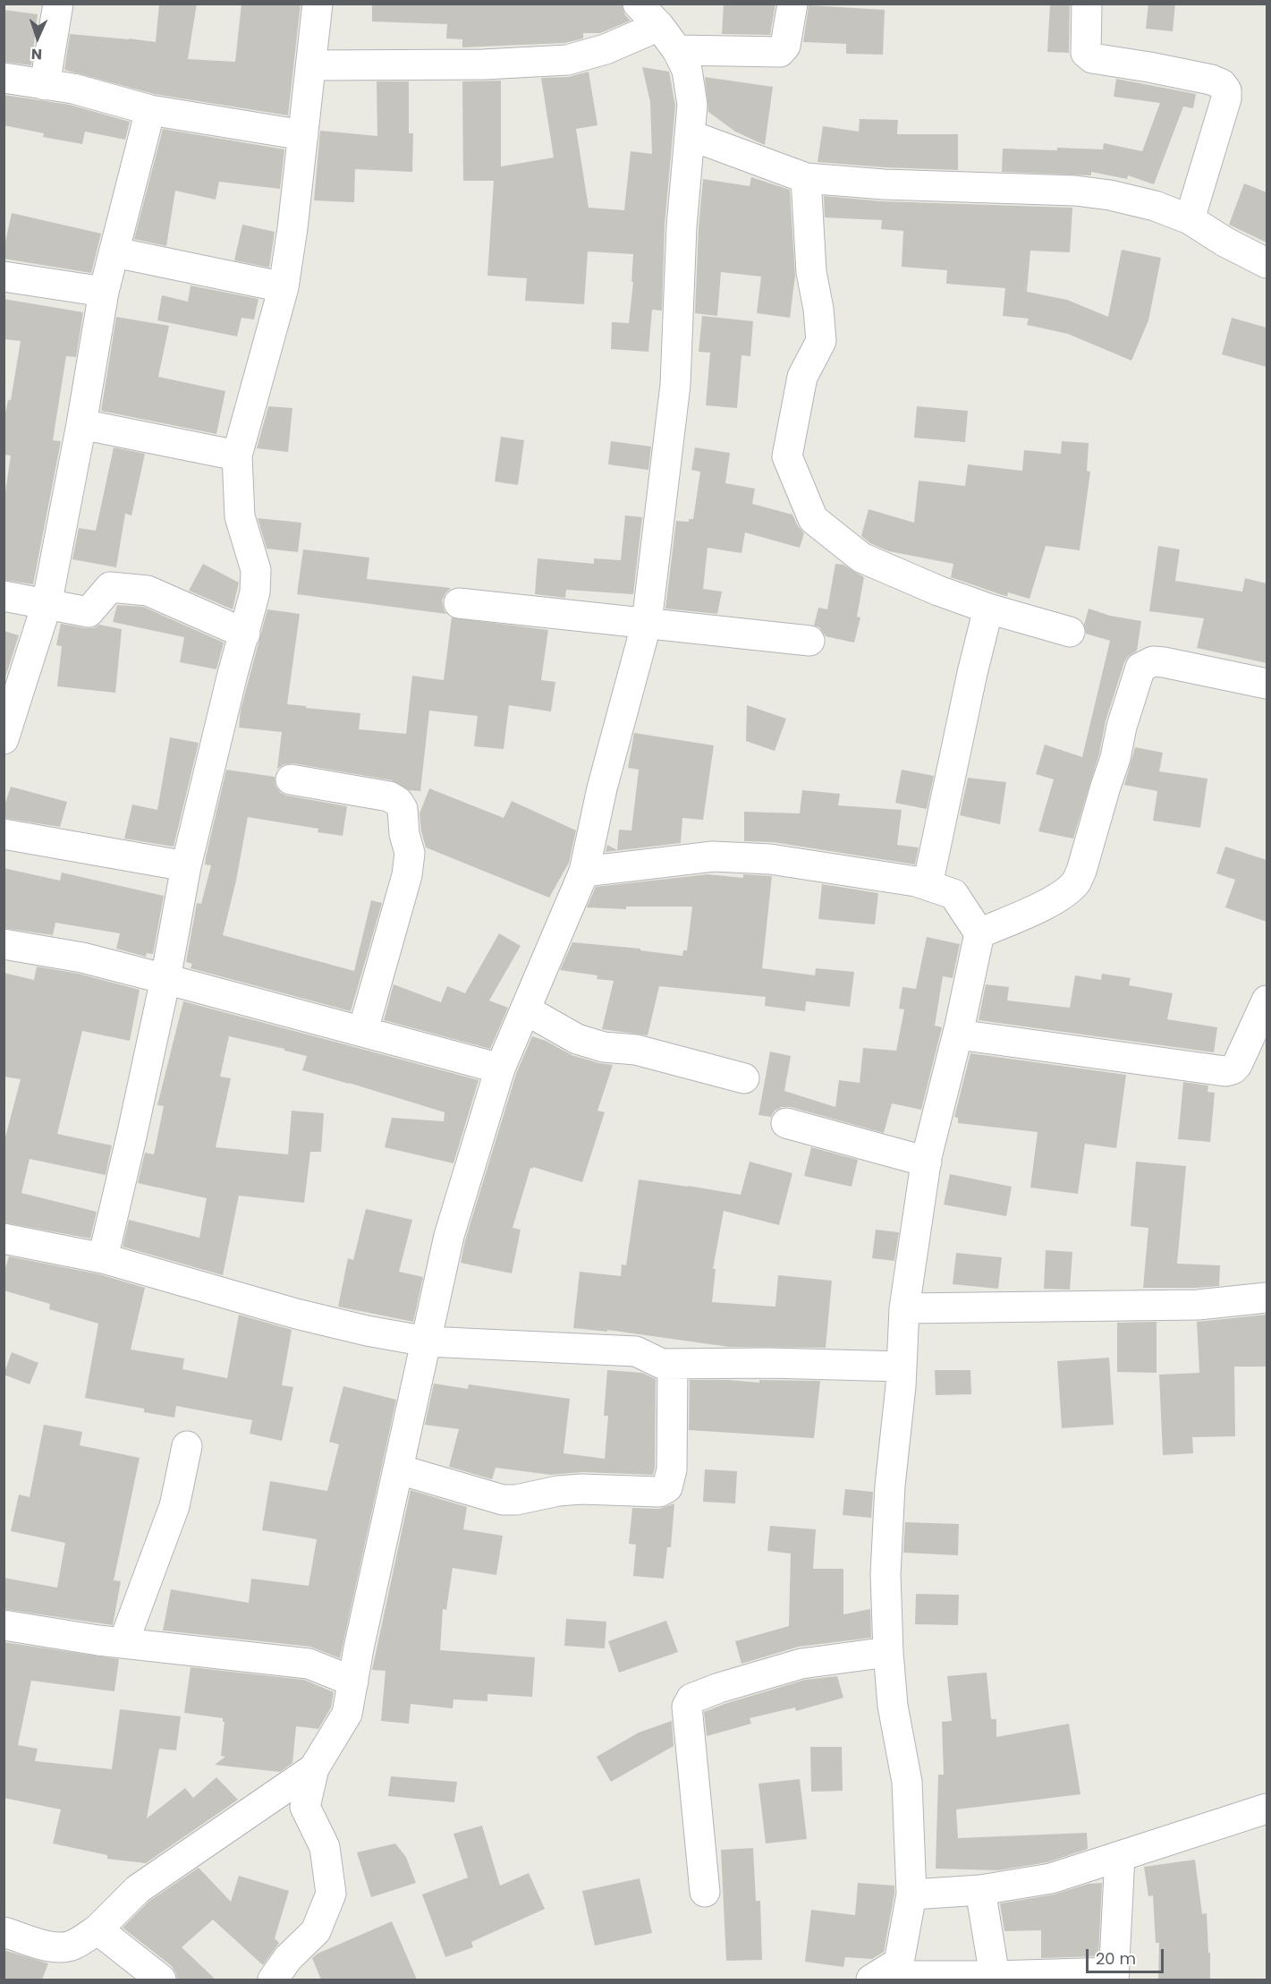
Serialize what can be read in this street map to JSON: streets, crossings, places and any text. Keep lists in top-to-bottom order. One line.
{"scale_bar":"20 m","north":"bottom"}
